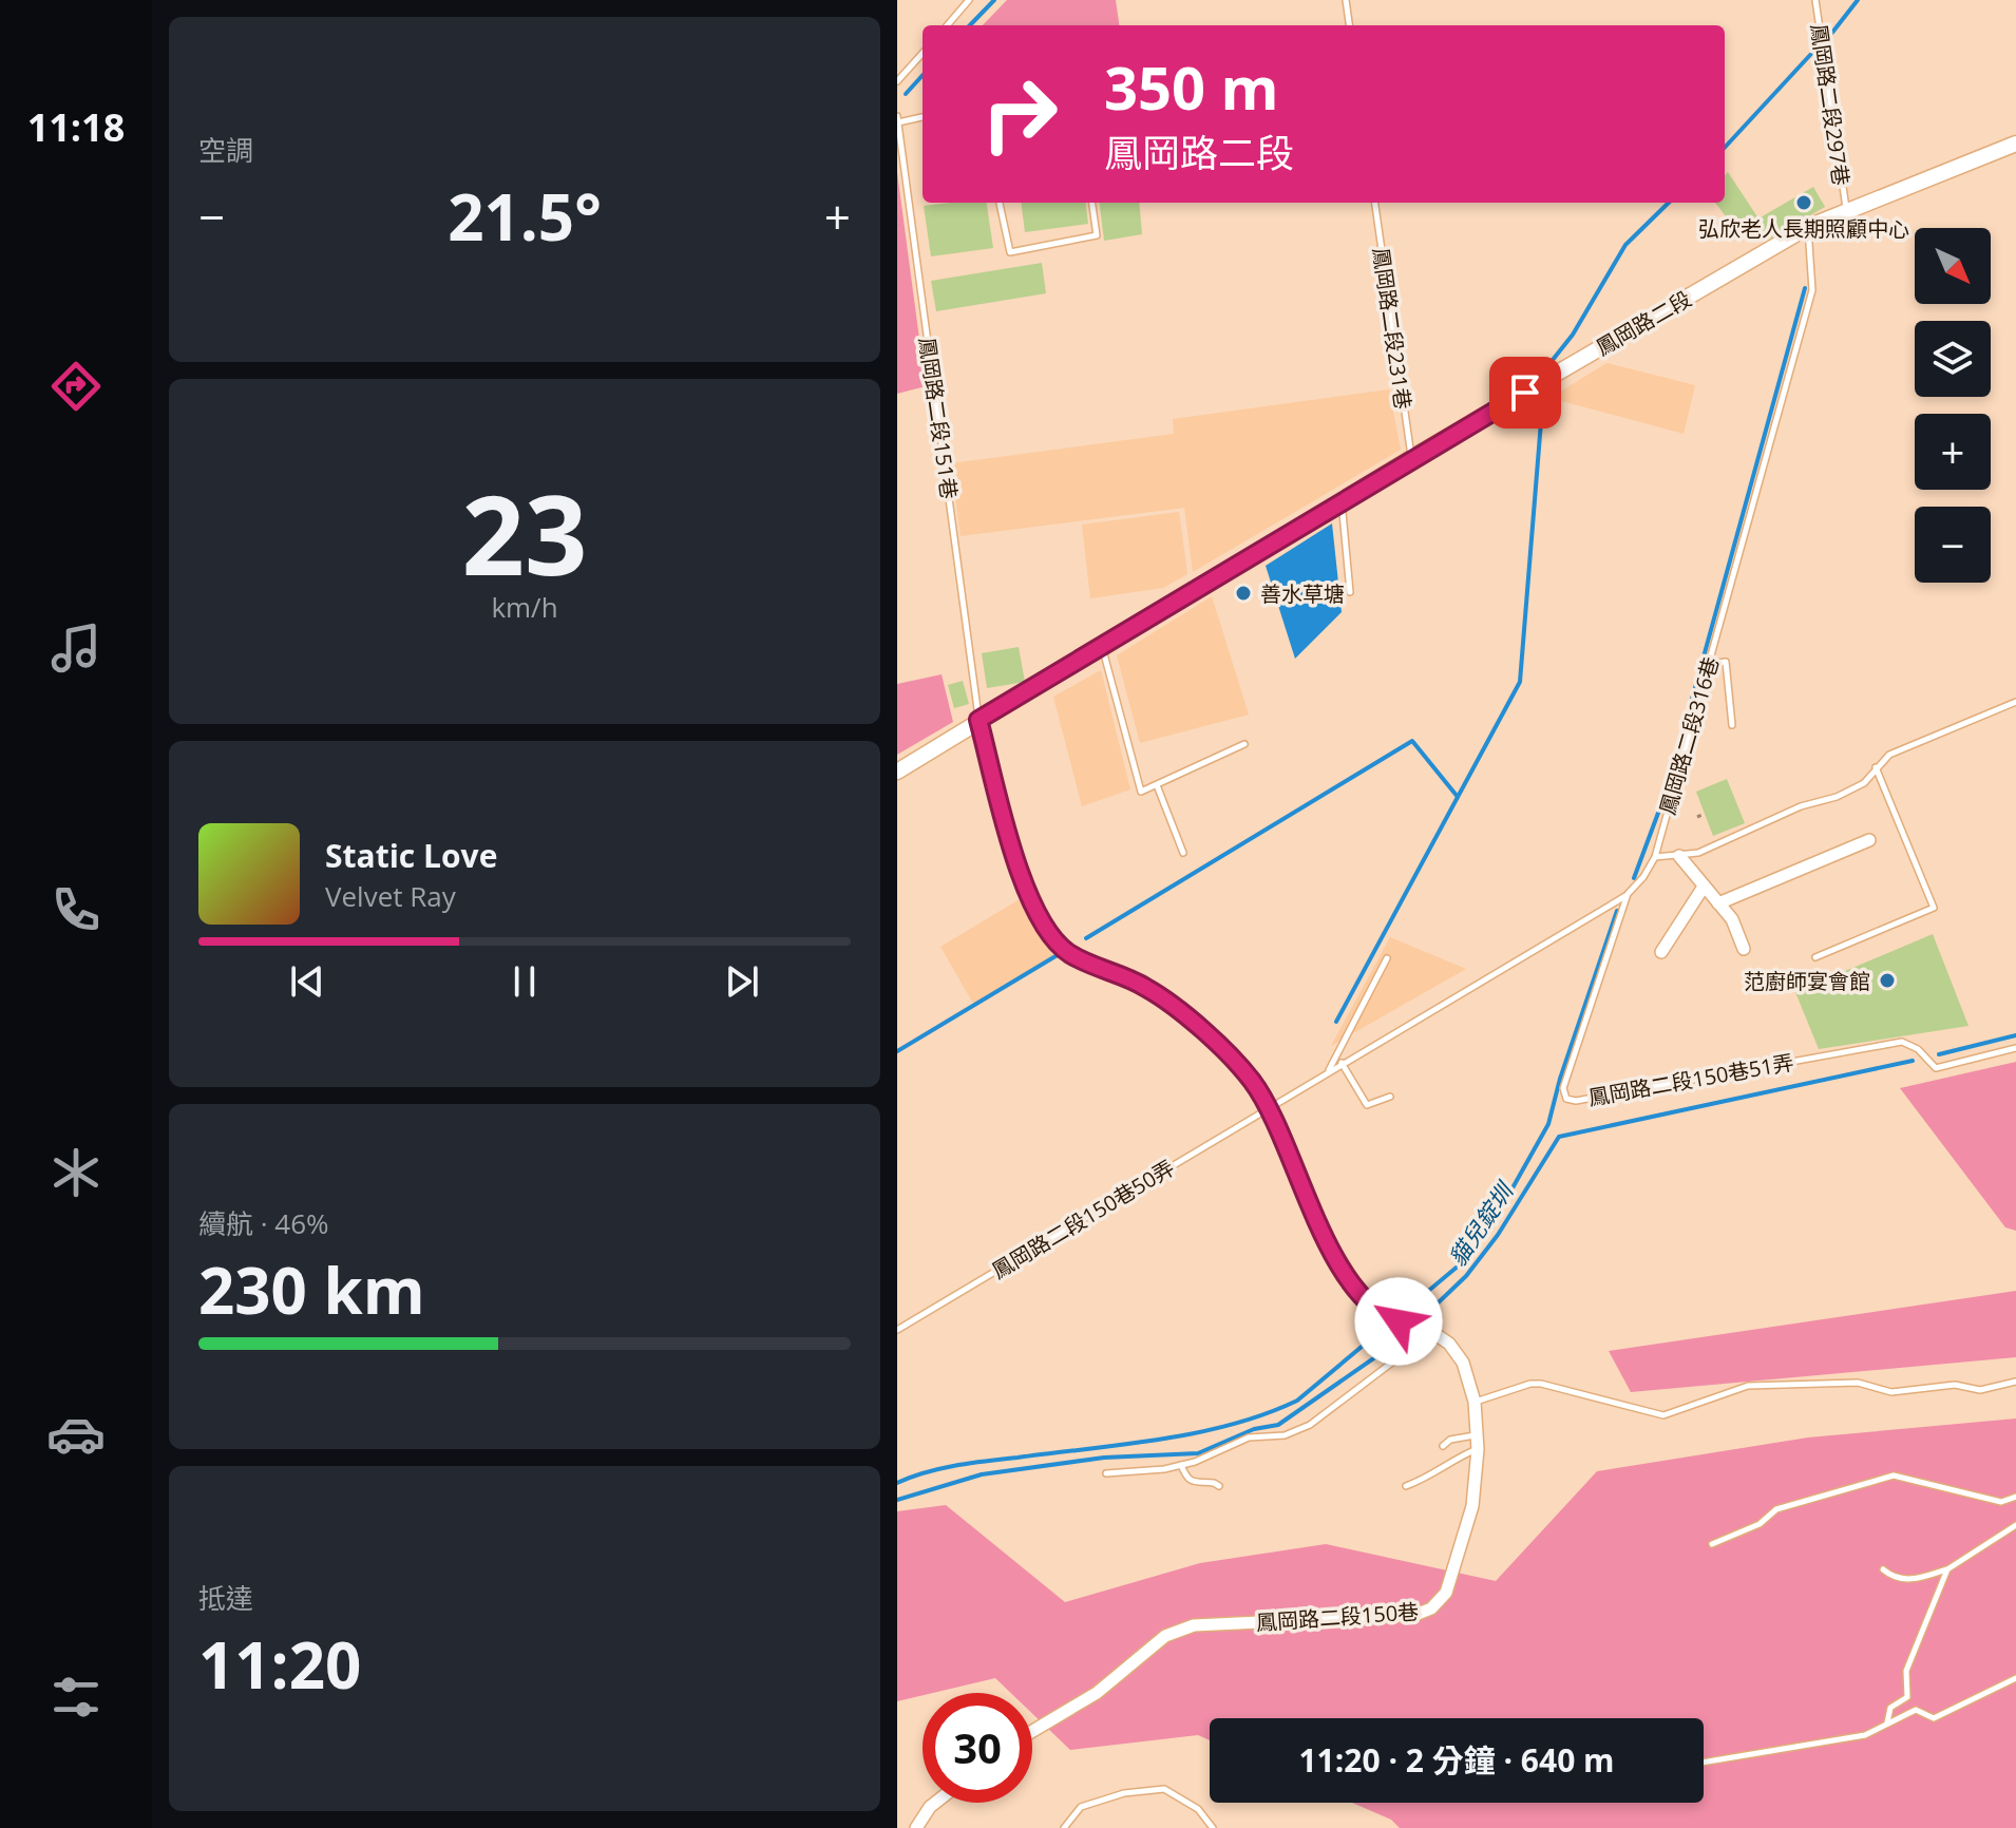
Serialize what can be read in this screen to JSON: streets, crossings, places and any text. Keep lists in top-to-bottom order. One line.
{"streets":{"street":["鳳岡路二段","鳳岡路二段150巷"],"lane":["鳳岡路二段297巷","鳳岡路二段231巷","鳳岡路二段151巷","鳳岡路二段316巷","鳳岡路二段150巷51弄","鳳岡路二段150巷50弄"]},"crossings":[["鳳岡路二段297巷","鳳岡路二段"],["鳳岡路二段","鳳岡路二段231巷"],["鳳岡路二段","鳳岡路二段151巷"],["鳳岡路二段","鳳岡路二段316巷"],["鳳岡路二段316巷","鳳岡路二段150巷51弄"],["鳳岡路二段150巷51弄","鳳岡路二段150巷50弄"],["鳳岡路二段150巷51弄","鳳岡路二段150巷"],["鳳岡路二段150巷50弄","鳳岡路二段150巷"]],"water":["貓兒錠圳"],"places":["弘欣老人長期照顧中心","善水草塘","范廚師宴會館"],"north":"bottom right","page":{"tabs":"11:18","tile":["空調",["23","km/h"],["續航 · 46%","230 km"],["抵達","11:20"]],"turn":["350 m","鳳岡路二段"],"heat":["−","21.5°","+"],"map_buttons":["+","−"],"song":["Static Love","Velvet Ray"],"limit":"30","trip":"11:20 · 2 分鐘 · 640 m"}}
